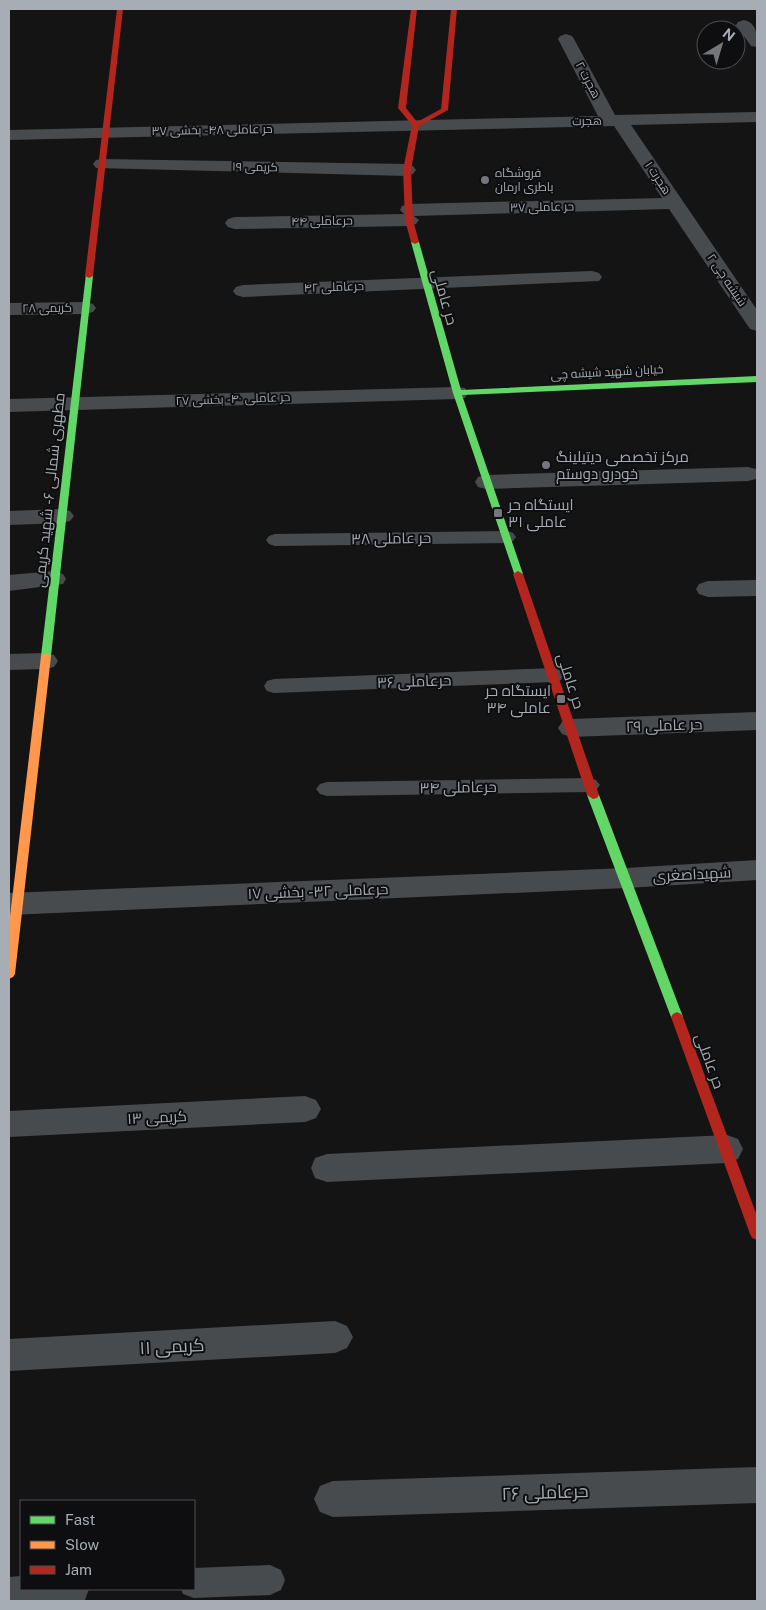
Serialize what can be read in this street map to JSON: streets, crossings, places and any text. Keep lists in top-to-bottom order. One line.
{"streets":{"main road":["حر عاملی","خیابان شهید شیشه چی","مطهری شمالی ۶ - شهید کریمی"],"street":["هجرت ۲","هجرت","حر عاملی ۴۸ - بخشی ۳۷","کریمی ۱۹","هجرت ۱","حر عاملی ۳۷","حرعاملی ۴۴","شیشه چی ۲","حرعاملی ۴۲","کریمی ۲۸","حر عاملی ۴۰ - بخشی ۲۷","حر عاملی ۲۹","شهیداصغری","حرعاملی ۳۲ - بخشی ۱۷","کریمی ۱۳","کریمی ۱۱","حرعاملی ۲۶"],"lane":["حر عاملی ۳۸","حرعاملی ۳۶","حرعاملی ۳۴"]},"crossings":[["هجرت ۲","هجرت"],["هجرت ۲","هجرت ۱"],["هجرت","حر عاملی ۴۸ - بخشی ۳۷"],["هجرت","هجرت ۱"],["هجرت","حر عاملی"],["حر عاملی ۴۸ - بخشی ۳۷","حر عاملی"],["حر عاملی ۴۸ - بخشی ۳۷","مطهری شمالی ۶ - شهید کریمی"],["کریمی ۱۹","حر عاملی"],["کریمی ۱۹","مطهری شمالی ۶ - شهید کریمی"],["هجرت ۱","حر عاملی ۳۷"],["هجرت ۱","شیشه چی ۲"],["حر عاملی ۳۷","حرعاملی ۴۴"],["حر عاملی ۳۷","حر عاملی"],["حرعاملی ۴۴","حر عاملی"],["حرعاملی ۴۲","حر عاملی"],["حر عاملی","خیابان شهید شیشه چی"],["حر عاملی","حر عاملی ۴۰ - بخشی ۲۷"],["حر عاملی","حر عاملی ۳۸"],["حر عاملی","حرعاملی ۳۶"],["حر عاملی","حر عاملی ۲۹"],["حر عاملی","حرعاملی ۳۴"],["حر عاملی","شهیداصغری"],["حر عاملی","حرعاملی ۳۲ - بخشی ۱۷"],["کریمی ۲۸","مطهری شمالی ۶ - شهید کریمی"],["خیابان شهید شیشه چی","حر عاملی ۴۰ - بخشی ۲۷"],["حر عاملی ۴۰ - بخشی ۲۷","مطهری شمالی ۶ - شهید کریمی"],["مطهری شمالی ۶ - شهید کریمی","حرعاملی ۳۲ - بخشی ۱۷"],["شهیداصغری","حرعاملی ۳۲ - بخشی ۱۷"]],"places":{"other":["فروشگاه باطری ارمان","مرکز تخصصی دیتیلینگ خودرو دوستم"],"transit":["ایستگاه حر عاملی ۳۱","ایستگاه حر عاملی ۳۴"]},"legend":["Fast","Slow","Jam"],"north":"top right"}
